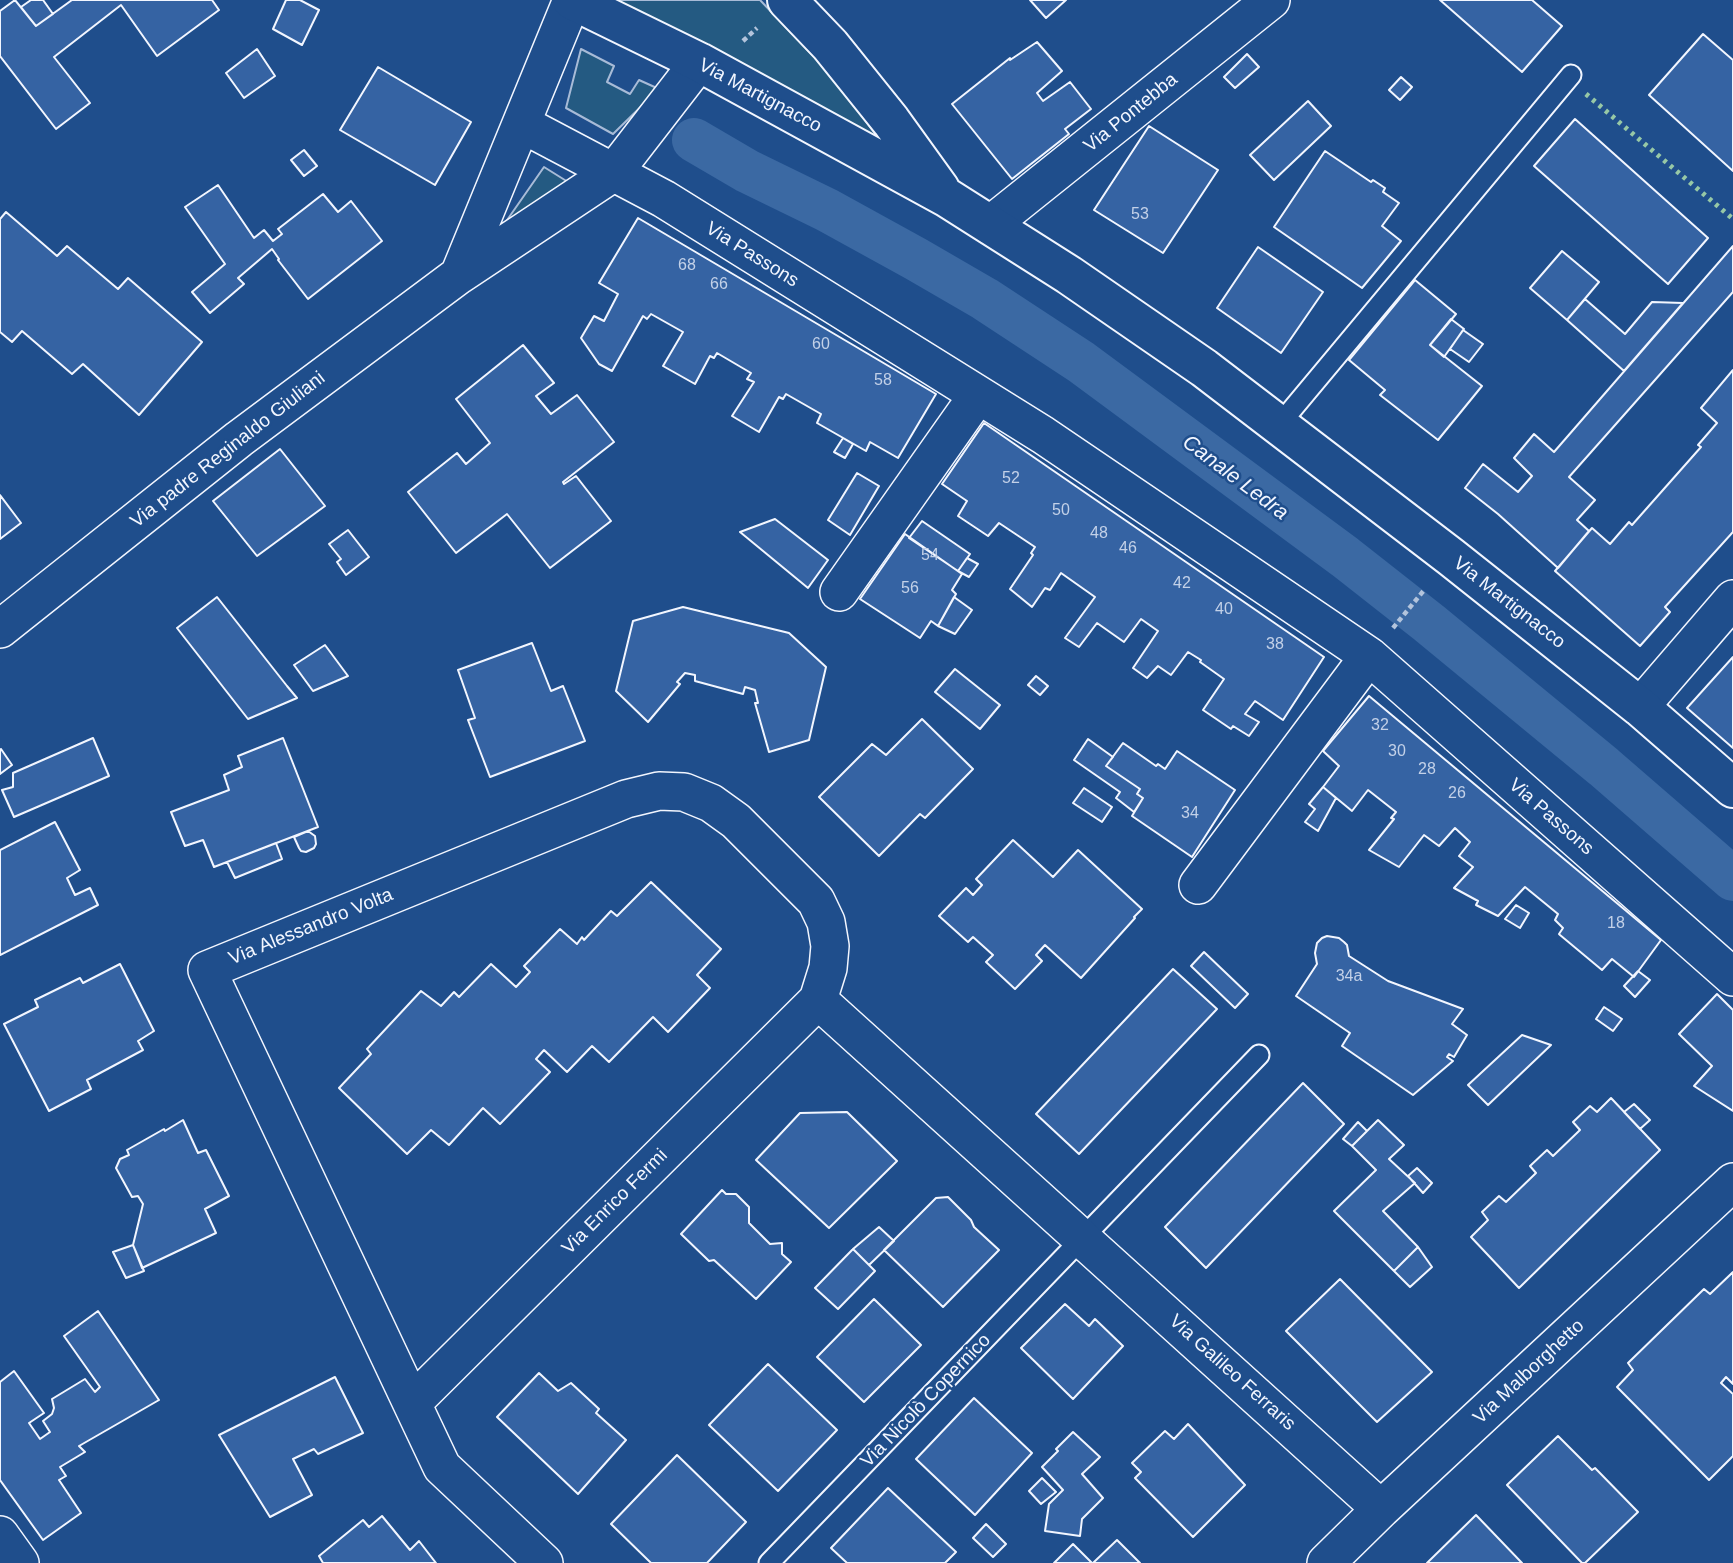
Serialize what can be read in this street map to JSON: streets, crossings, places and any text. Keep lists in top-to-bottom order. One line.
{"streets":{"main road":["Via Martignacco"],"street":["Via Pontebba","Via Passons","Via padre Reginaldo Giuliani","Via Alessandro Volta","Via Enrico Fermi","Via Malborghetto","Via Galileo Ferraris"],"lane":["Via Nicolò Copernico"]},"crossings":[["Via Martignacco","Via Pontebba"],["Via Martignacco","Via padre Reginaldo Giuliani"],["Via Passons","Via padre Reginaldo Giuliani"],["Via Alessandro Volta","Via Enrico Fermi"],["Via Alessandro Volta","Via Galileo Ferraris"],["Via Enrico Fermi","Via Galileo Ferraris"],["Via Malborghetto","Via Galileo Ferraris"],["Via Galileo Ferraris","Via Nicolò Copernico"]],"water":["Canale Ledra"],"house_numbers":["53","68","66","60","58","52","50","48","46","54","42","56","40","38","32","30","28","26","34","18","34a"]}
